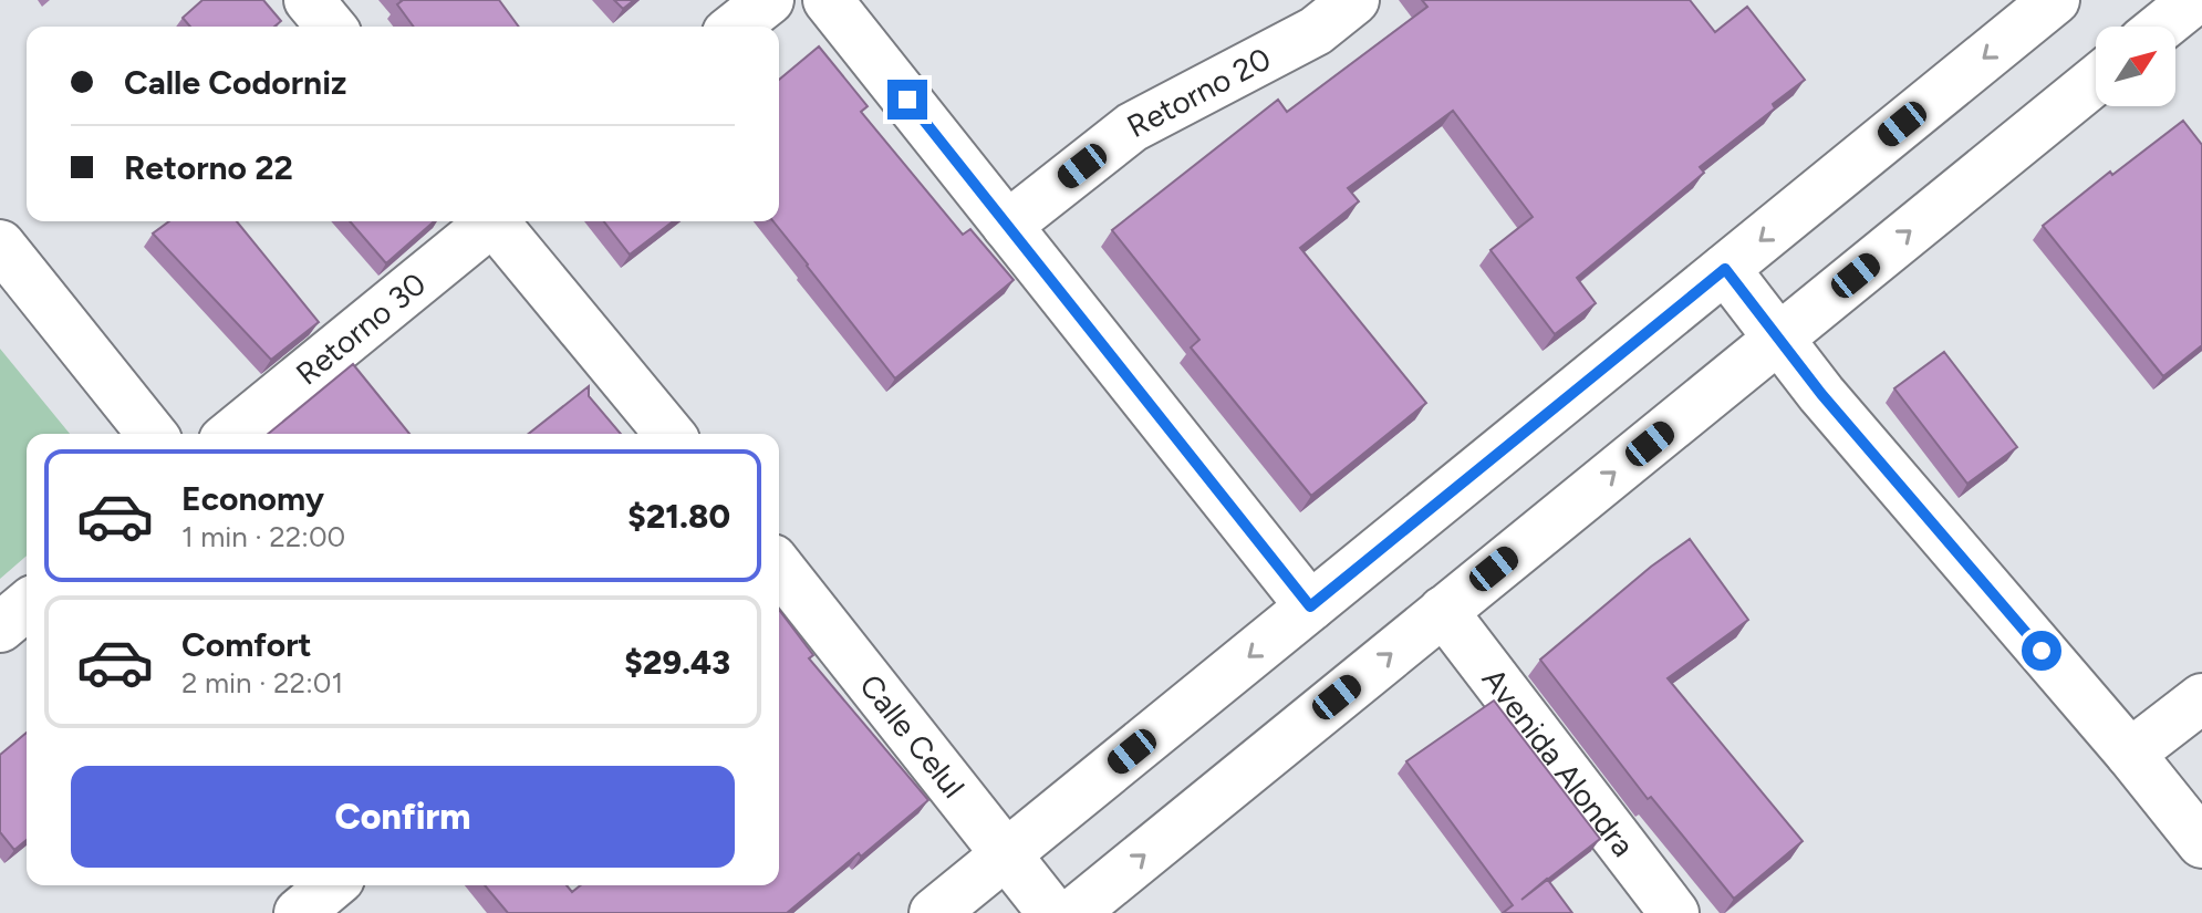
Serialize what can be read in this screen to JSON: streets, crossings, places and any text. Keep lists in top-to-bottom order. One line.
{"streets":{"street":["Retorno 20","Retorno 30","Calle Celul","Avenida Alondra"]},"north":"top right","page":{"banner":["Calle Codorniz","Retorno 22"],"list":[{"name":"Economy","note":"1 min · 22:00","value":"$21.80"},{"name":"Comfort","note":"2 min · 22:01","value":"$29.43"}],"buttons":"Confirm"}}
